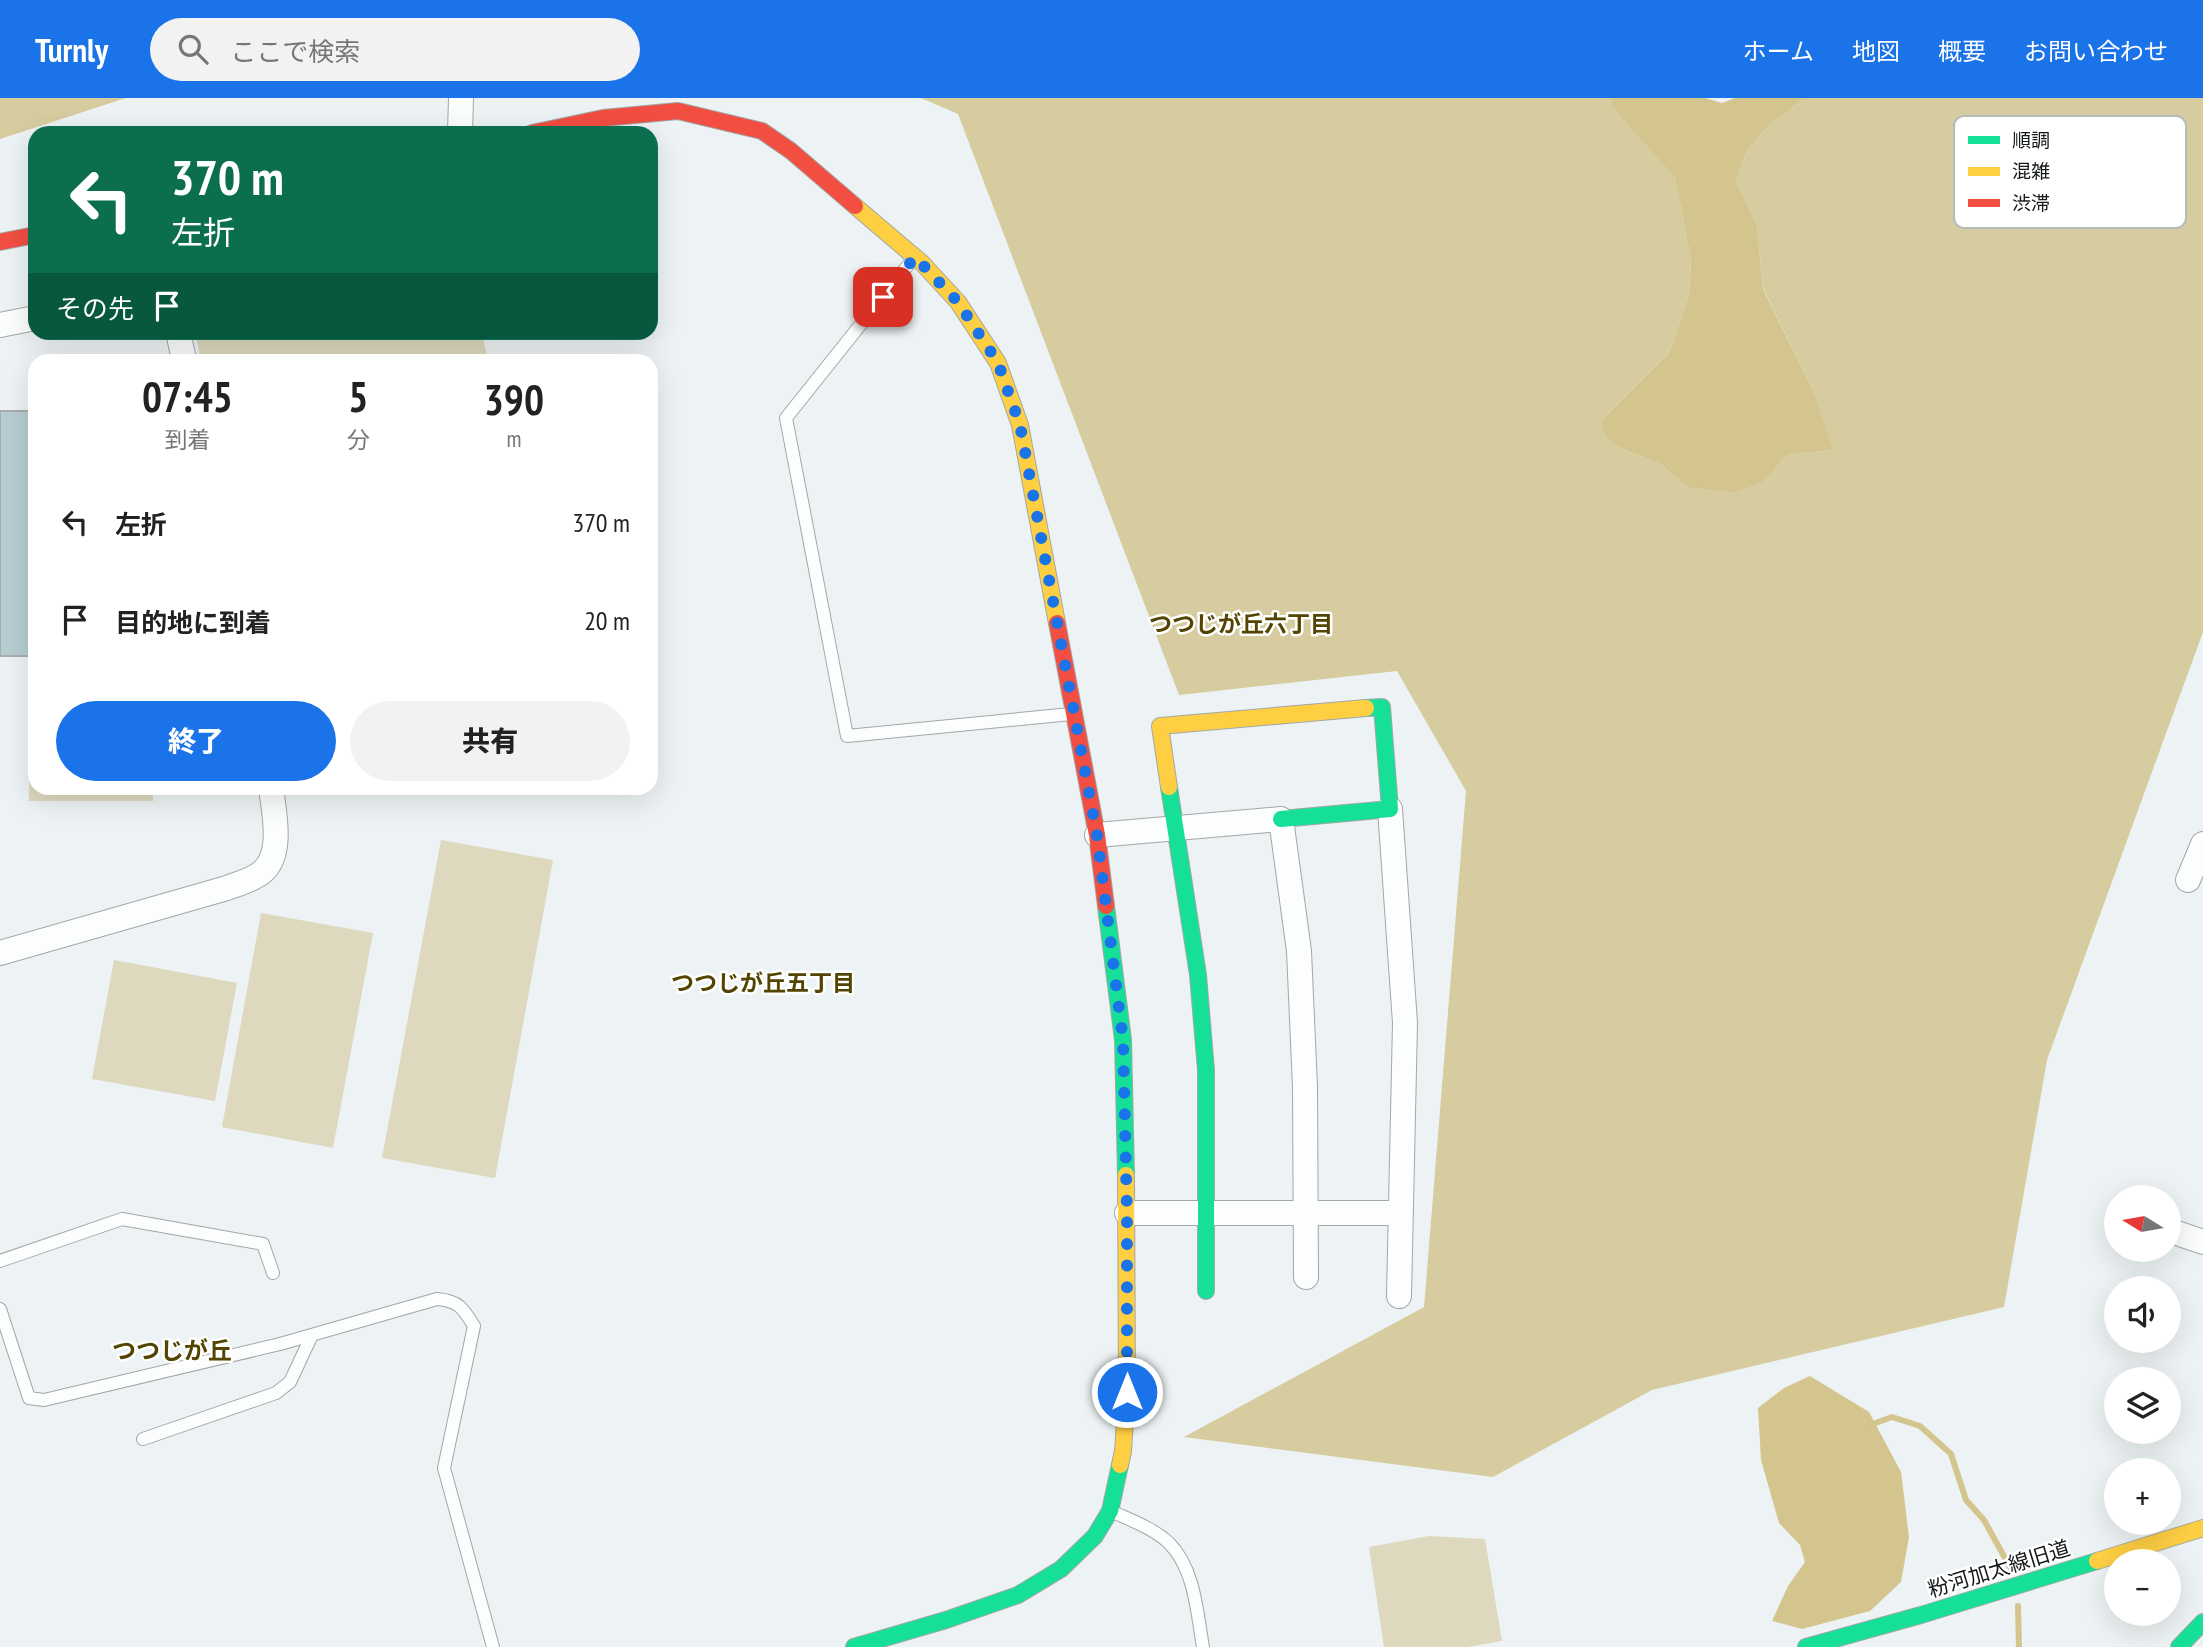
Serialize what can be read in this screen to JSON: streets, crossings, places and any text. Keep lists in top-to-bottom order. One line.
{"streets":{"street":["粉河加太線旧道"]},"districts":["つつじが丘六丁目","つつじが丘五丁目","つつじが丘"],"legend":["順調","混雑","渋滞"],"north":"left","page":{"header":"Turnly","search":"ここで検索","nav":["ホーム","地図","概要","お問い合わせ"],"turn":["370 m","左折"],"then":"その先","eta":["07:45","到着","5","分","390","m"],"list":[{"name":"左折","value":"370 m"},{"name":"目的地に到着","value":"20 m"}],"buttons":["終了","共有"],"map_buttons":["+","−"]}}
